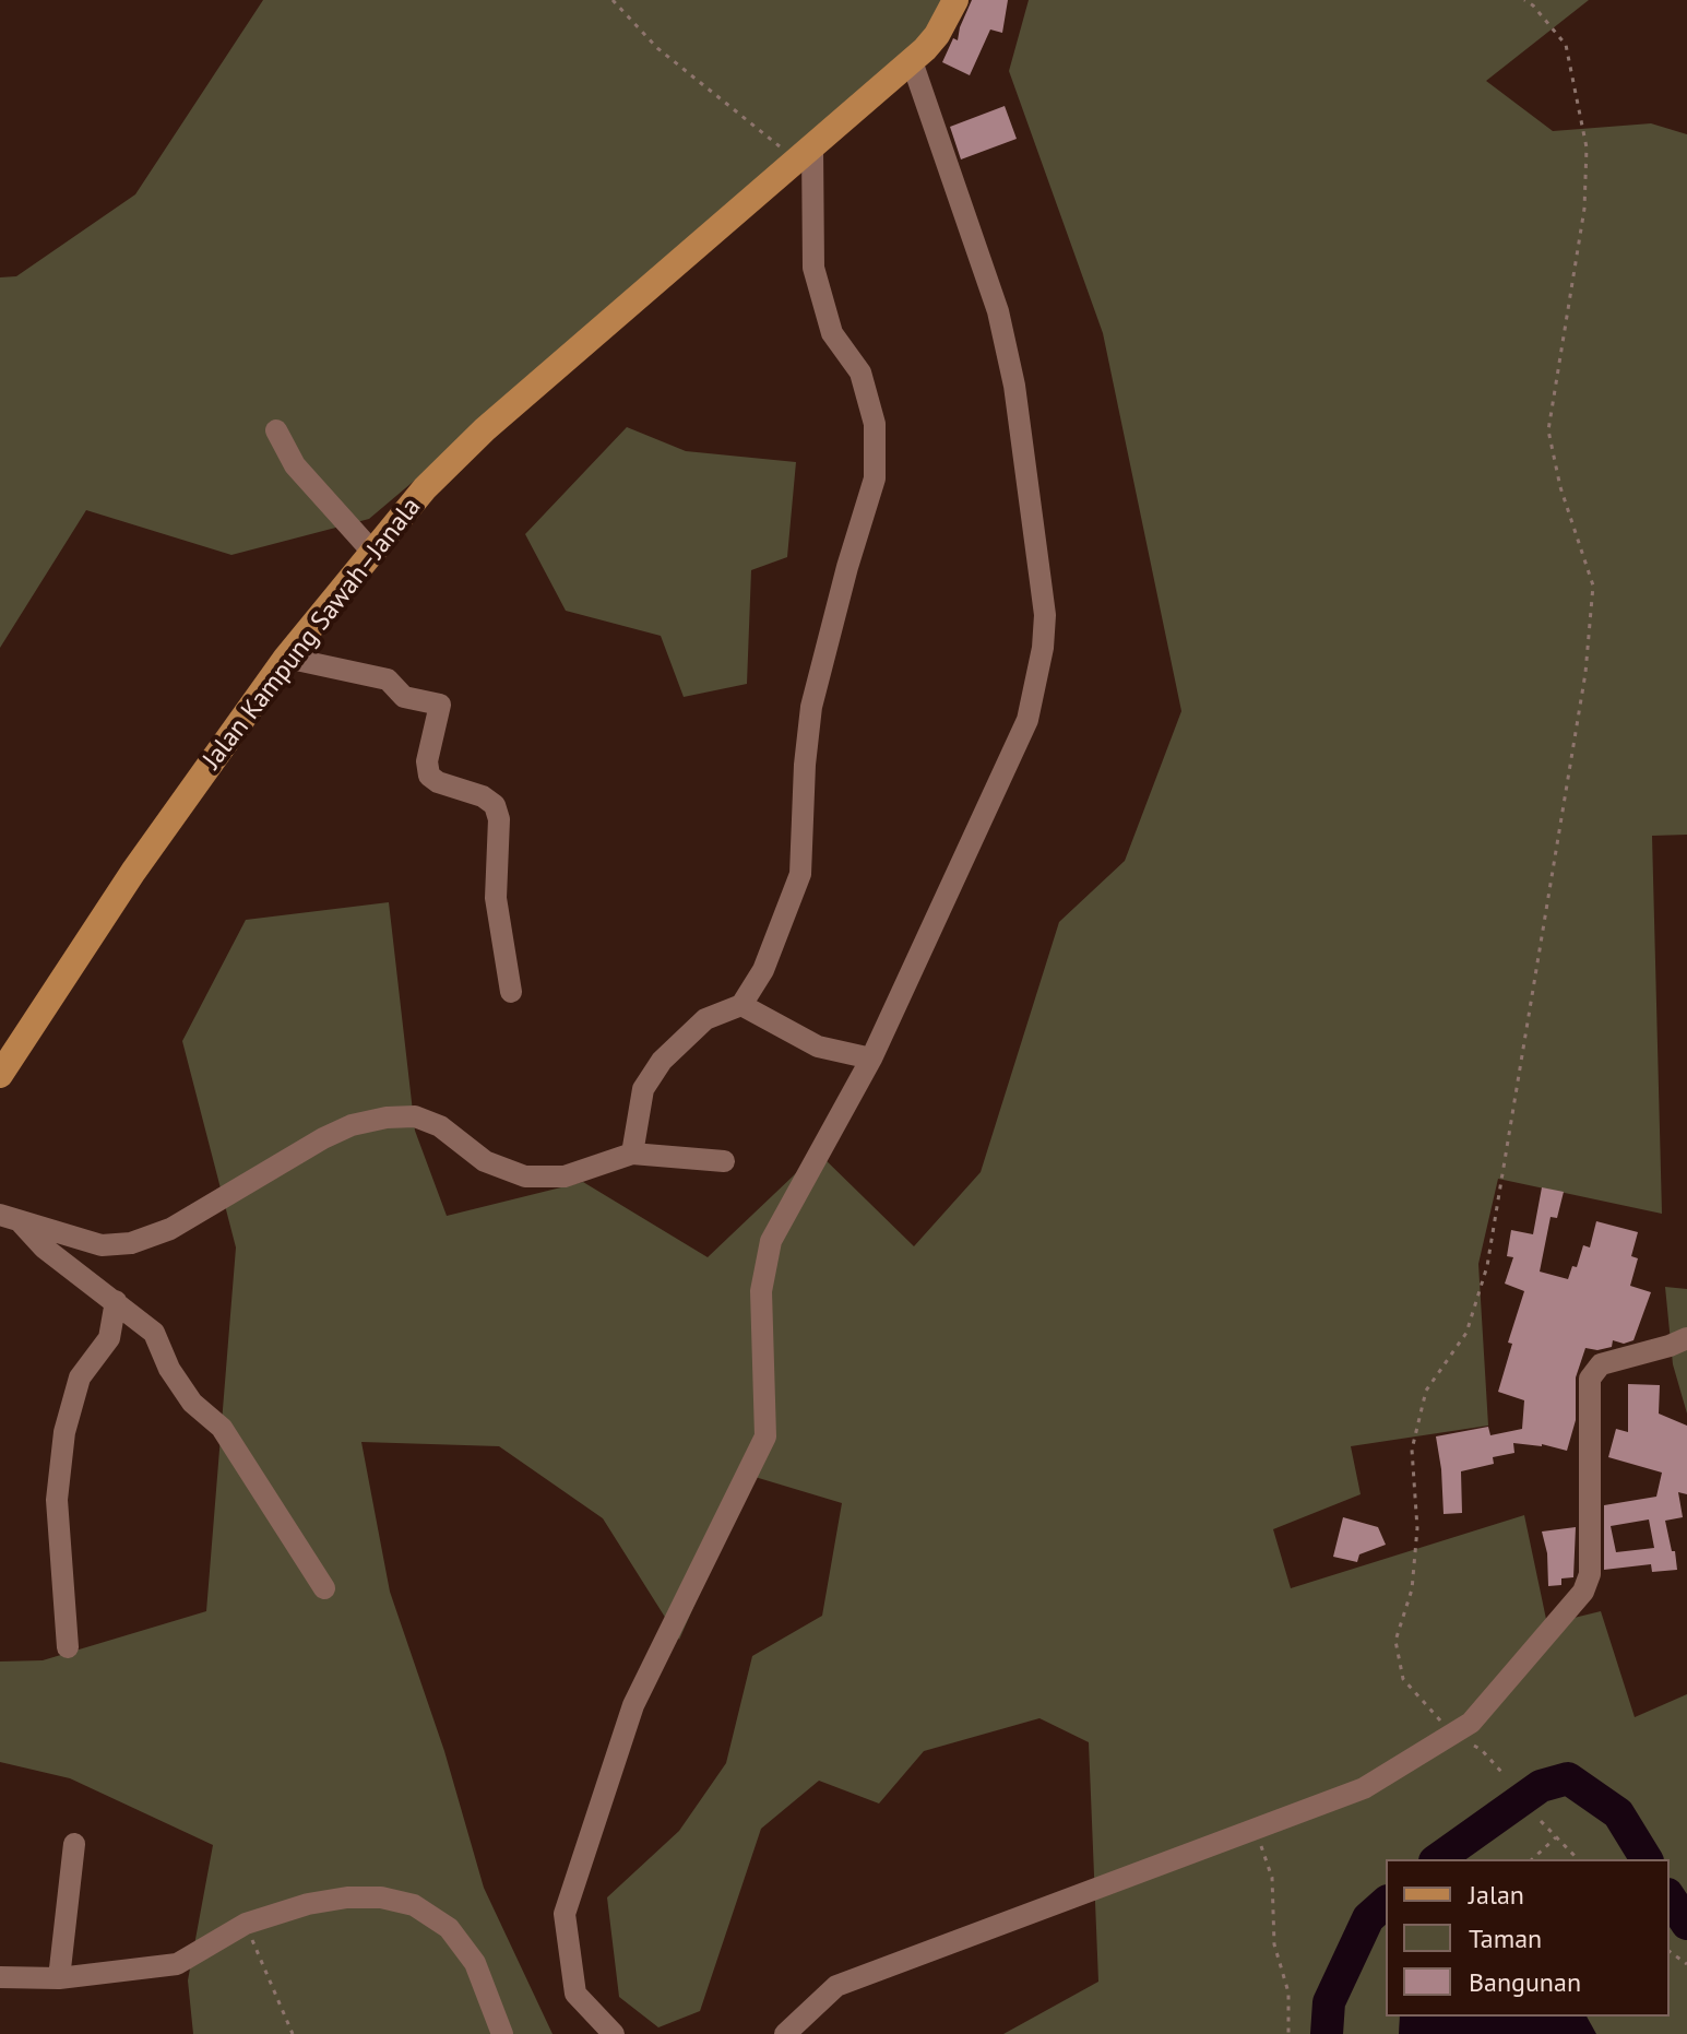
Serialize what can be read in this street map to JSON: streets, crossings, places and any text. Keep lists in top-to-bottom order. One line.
{"streets":{"main road":["Jalan Kampung Sawah–Janala"]},"legend":["Jalan","Taman","Bangunan"]}
